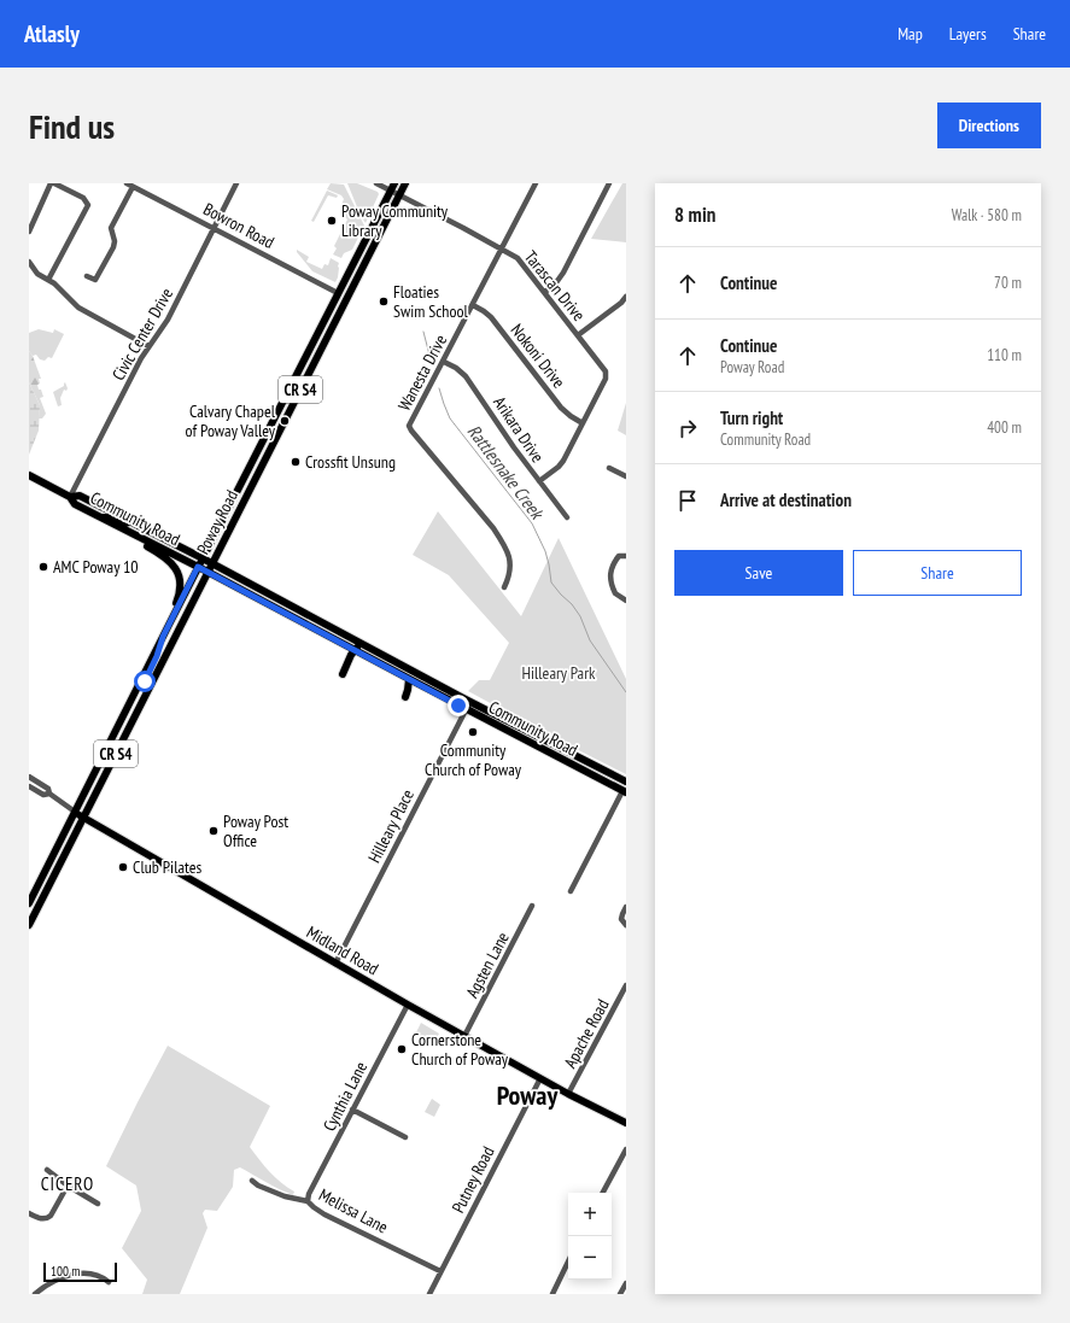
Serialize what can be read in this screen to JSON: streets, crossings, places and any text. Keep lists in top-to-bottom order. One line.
{"streets":{"main road":["CR S4","Community Road","Poway Road","Midland Road"],"street":["Bowron Road","Tarascan Drive","Civic Center Drive","Nokoni Drive","Wanesta Drive","Arikara Drive","Hilleary Place","Agsten Lane","Apache Road","Cynthia Lane","Putney Road","Melissa Lane"]},"crossings":[["Bowron Road","Civic Center Drive"],["Bowron Road","Poway Road"],["Tarascan Drive","Nokoni Drive"],["Tarascan Drive","Wanesta Drive"],["Tarascan Drive","Poway Road"],["Civic Center Drive","Community Road"],["Nokoni Drive","Wanesta Drive"],["Wanesta Drive","Arikara Drive"],["Community Road","Poway Road"],["Community Road","Hilleary Place"],["Poway Road","Midland Road"],["Hilleary Place","Midland Road"],["Midland Road","Agsten Lane"],["Midland Road","Apache Road"],["Midland Road","Cynthia Lane"],["Midland Road","Putney Road"],["Cynthia Lane","Melissa Lane"],["Putney Road","Melissa Lane"]],"districts":["Poway","CICERO"],"water":["Rattlesnake Creek"],"parks":["Hilleary Park"],"places":["Poway Community Library","Floaties Swim School","Calvary Chapel of Poway Valley","Crossfit Unsung","AMC Poway 10","Community Church of Poway","Poway Post Office","Club Pilates","Cornerstone Church of Poway"],"scale_bar":"100 m","page":{"header":"Atlasly","nav":["Map","Layers","Share"],"buttons":["Directions",["Save","Share"]],"title":"Find us","heading":["8 min","Walk · 580 m"],"list":[["Continue","70 m"],["Continue","Poway Road","110 m"],["Turn right","Community Road","400 m"],"Arrive at destination"],"map_buttons":["+","−"],"scale":"100 m"}}
